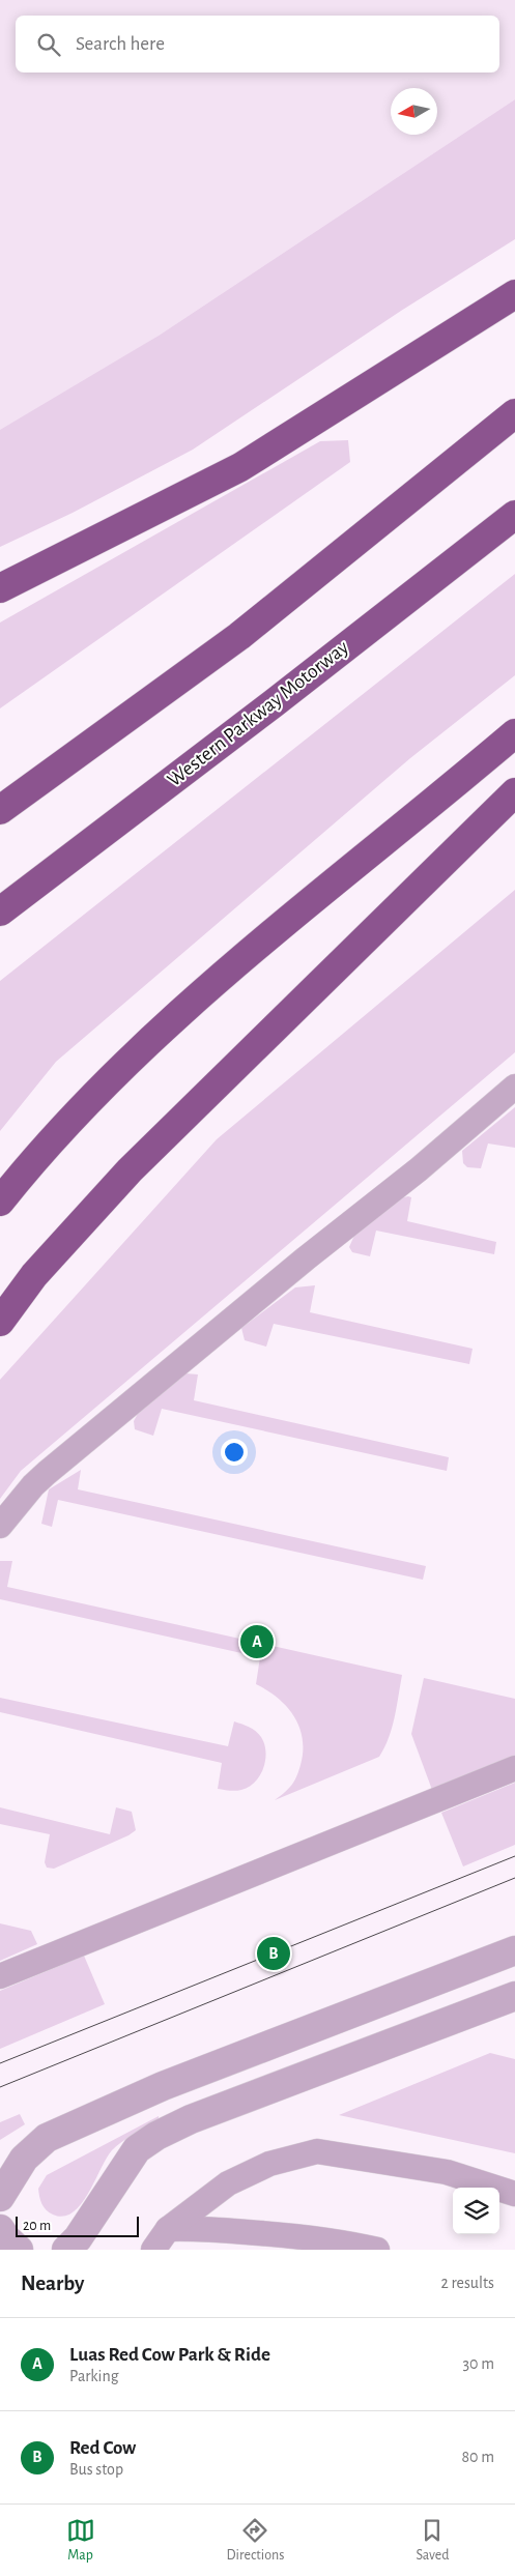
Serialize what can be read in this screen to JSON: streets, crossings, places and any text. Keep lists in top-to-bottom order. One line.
{"streets":{"highway":["Western Parkway Motorway"]},"scale_bar":"20 m","north":"left","page":{"search":"Search here","pins":["A","B"],"scale":"20 m","heading":["Nearby","2 results"],"list":[{"mark":"A","name":"Luas Red Cow Park & Ride","note":"Parking","value":"30 m"},{"mark":"B","name":"Red Cow","note":"Bus stop","value":"80 m"}],"nav":["Map","Directions","Saved"]}}
